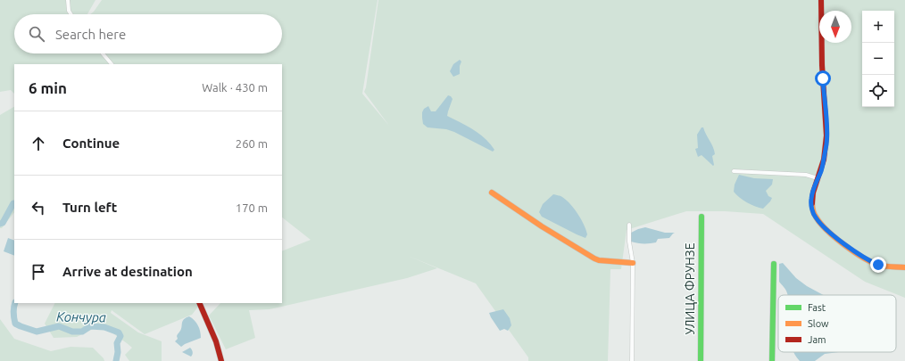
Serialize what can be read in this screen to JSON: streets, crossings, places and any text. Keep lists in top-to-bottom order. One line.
{"streets":{"street":["УЛИЦА ФРУНЗЕ"]},"water":["Кончура"],"legend":["Fast","Slow","Jam"],"north":"bottom","page":{"map_buttons":["+","−"],"search":"Search here","heading":["6 min","Walk · 430 m"],"list":[["Continue","260 m"],["Turn left","170 m"],"Arrive at destination"]}}
